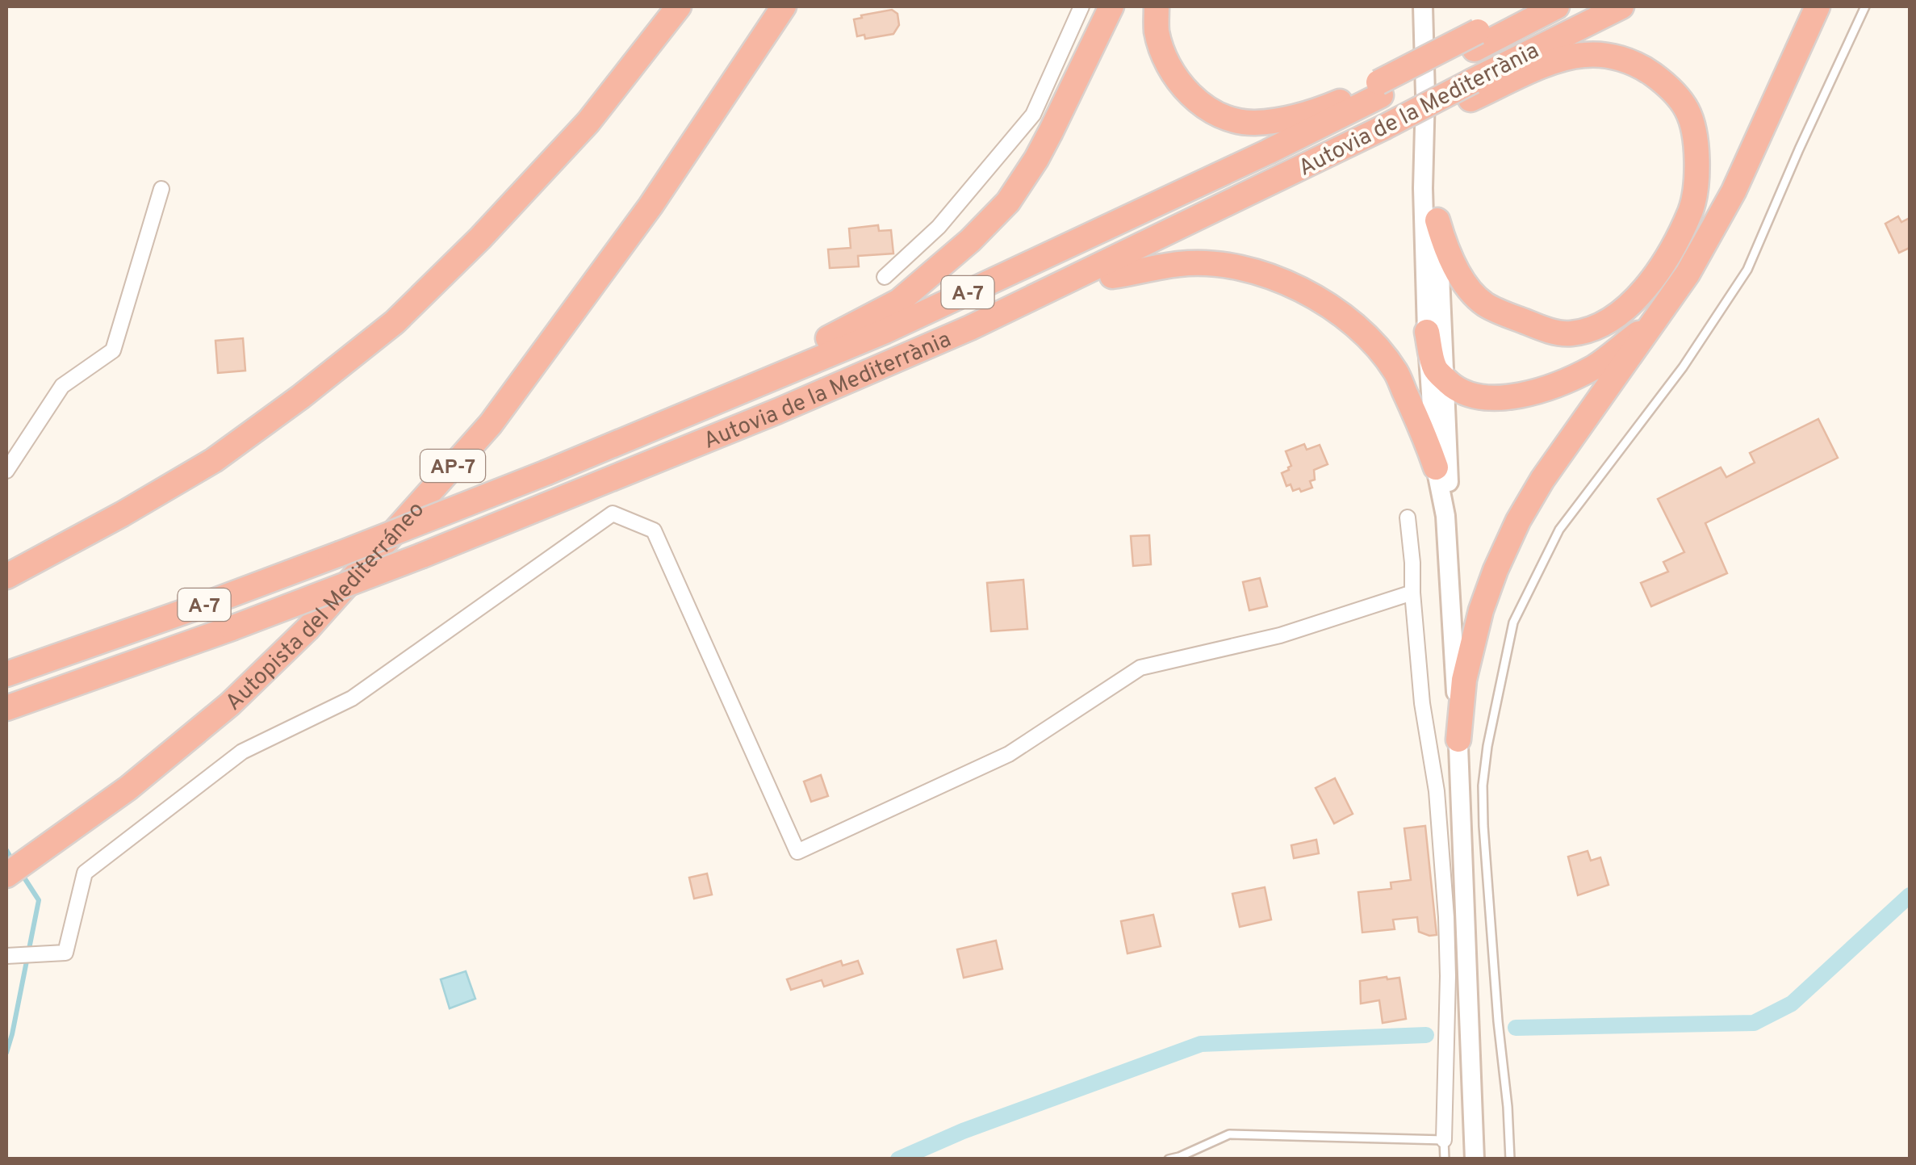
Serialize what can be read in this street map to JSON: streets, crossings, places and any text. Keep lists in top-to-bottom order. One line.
{"streets":{"highway":["Autovia de la Mediterrània","A-7","AP-7","Autopista del Mediterráneo"]}}
